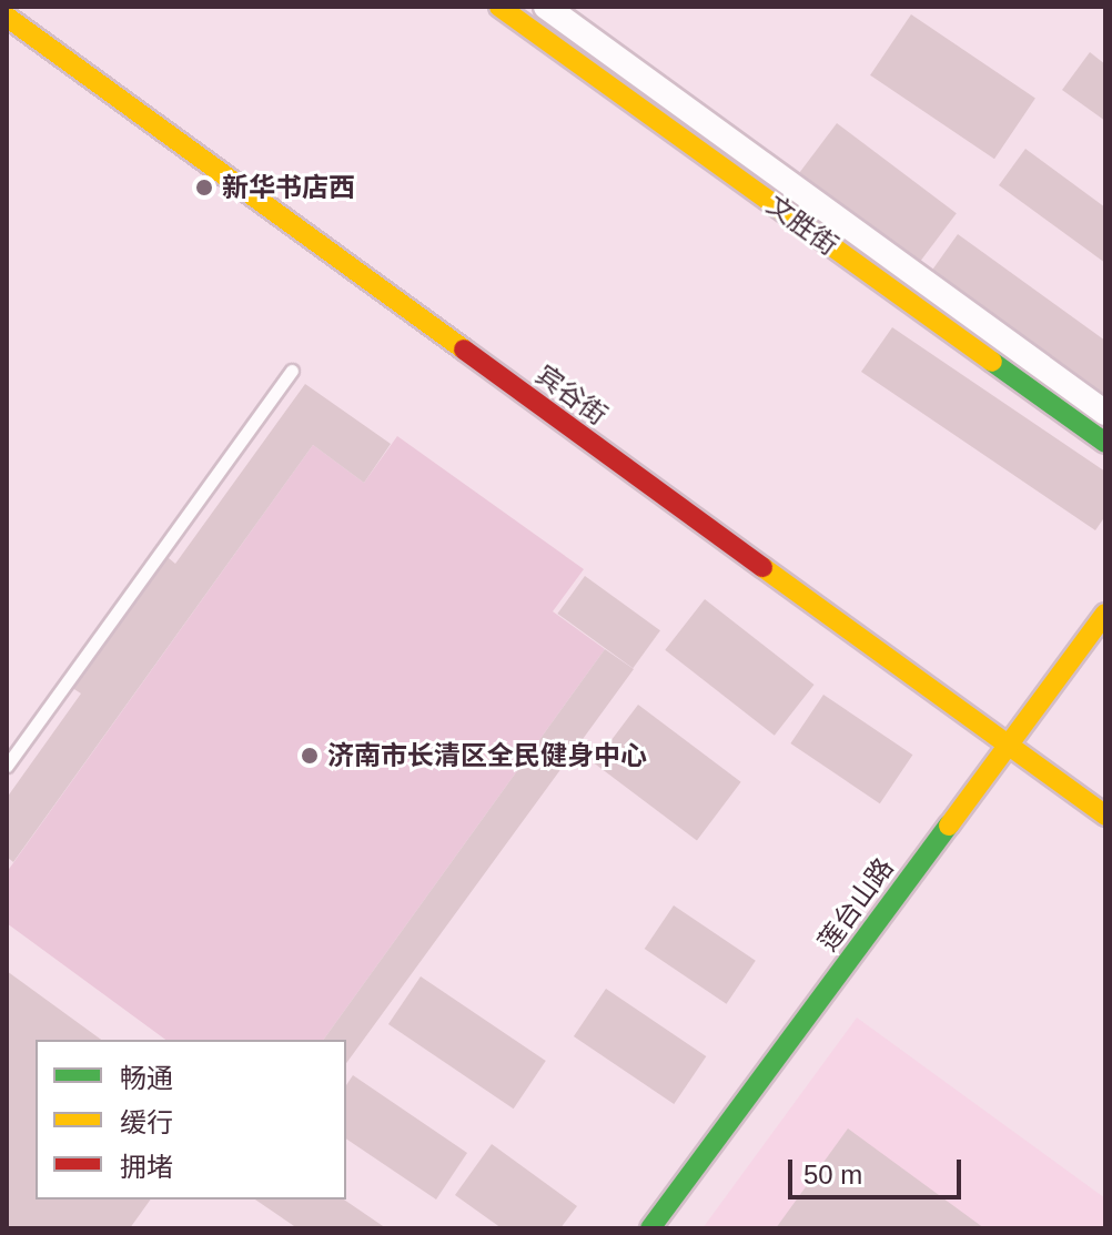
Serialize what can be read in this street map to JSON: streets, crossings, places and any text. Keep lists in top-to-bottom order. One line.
{"streets":{"street":["文胜街","宾谷街","莲台山路"]},"crossings":[["宾谷街","莲台山路"]],"places":["新华书店西","济南市长清区全民健身中心"],"legend":["畅通","缓行","拥堵"],"scale_bar":"50 m"}
